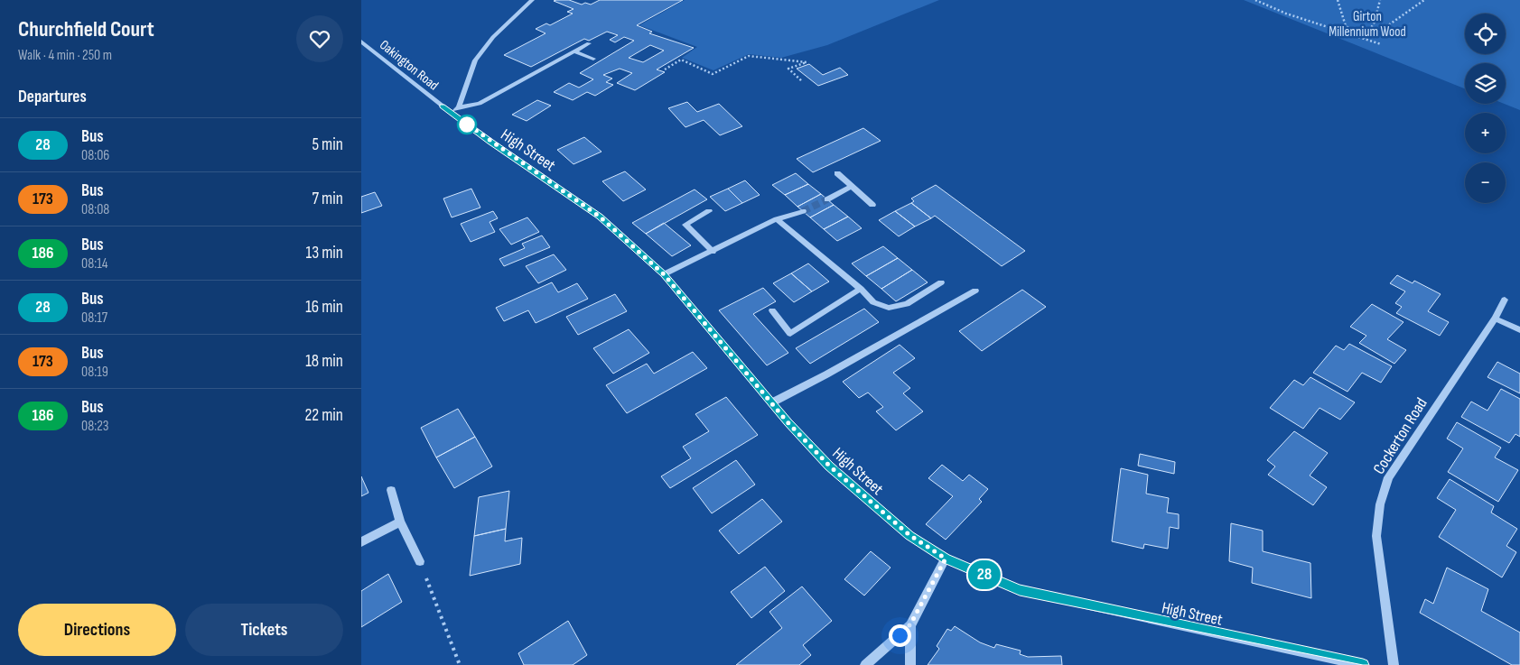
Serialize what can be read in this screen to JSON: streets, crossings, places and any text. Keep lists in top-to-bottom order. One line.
{"streets":{"street":["Oakington Road","High Street","Cockerton Road"]},"crossings":[["Oakington Road","High Street"]],"parks":["Girton Millennium Wood"],"lines":["bus line 28"],"page":{"heading":[["Churchfield Court","Walk · 4 min · 250 m"],"Departures"],"on_map":"28","map_buttons":["+","−"],"list":[{"mark":"28","name":"Bus","note":"08:06","value":"5 min"},{"mark":"173","name":"Bus","note":"08:08","value":"7 min"},{"mark":"186","name":"Bus","note":"08:14","value":"13 min"},{"mark":"28","name":"Bus","note":"08:17","value":"16 min"},{"mark":"173","name":"Bus","note":"08:19","value":"18 min"},{"mark":"186","name":"Bus","note":"08:23","value":"22 min"}],"buttons":["Directions","Tickets"]}}
